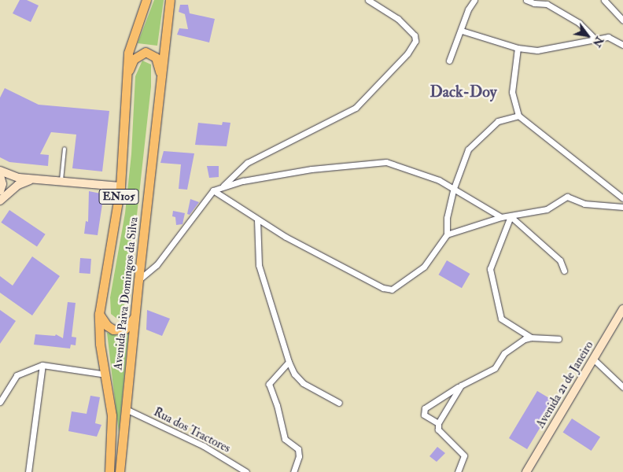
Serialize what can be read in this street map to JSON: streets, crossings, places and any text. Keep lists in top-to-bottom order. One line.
{"streets":{"main road":["EN105","Avenida Paiva Domingos da Silva","Avenida 21 de Janeiro"],"street":["Rua dos Tractores"]},"crossings":[["Avenida Paiva Domingos da Silva","Rua dos Tractores"]],"districts":["Dack-Doy"],"north":"bottom right"}
